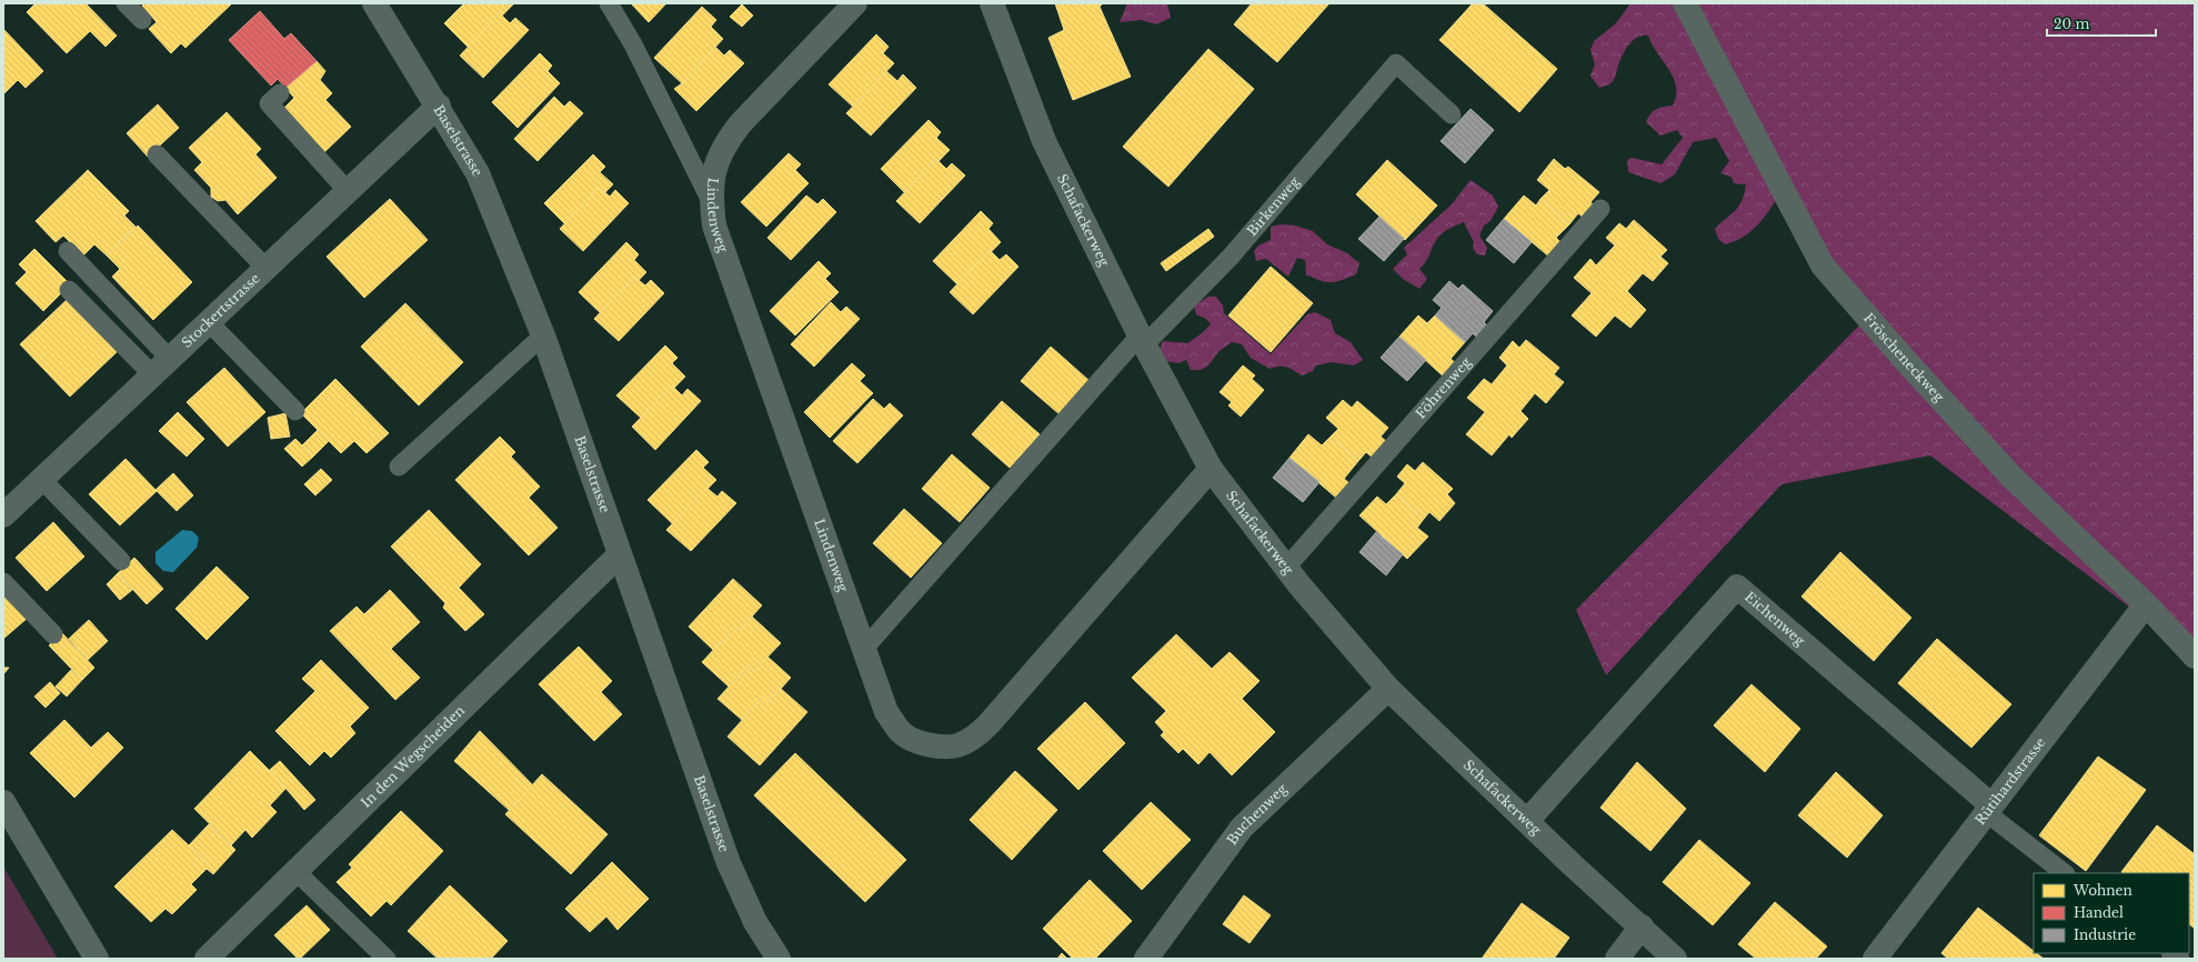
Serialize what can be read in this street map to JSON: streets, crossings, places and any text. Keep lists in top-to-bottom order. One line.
{"streets":{"street":["Baselstrasse","Lindenweg","Schafackerweg","Stockertstrasse","Fröscheneckweg","Eichenweg","In den Wegscheiden","Rütihardstrasse","Buchenweg"],"lane":["Birkenweg","Föhrenweg"]},"crossings":[["Baselstrasse","Stockertstrasse"],["Baselstrasse","In den Wegscheiden"],["Birkenweg","Lindenweg"],["Birkenweg","Schafackerweg"],["Lindenweg","Schafackerweg"],["Schafackerweg","Föhrenweg"],["Schafackerweg","Eichenweg"],["Schafackerweg","Buchenweg"],["Fröscheneckweg","Rütihardstrasse"],["Eichenweg","Rütihardstrasse"]],"legend":["Wohnen","Handel","Industrie"],"scale_bar":"20 m"}
